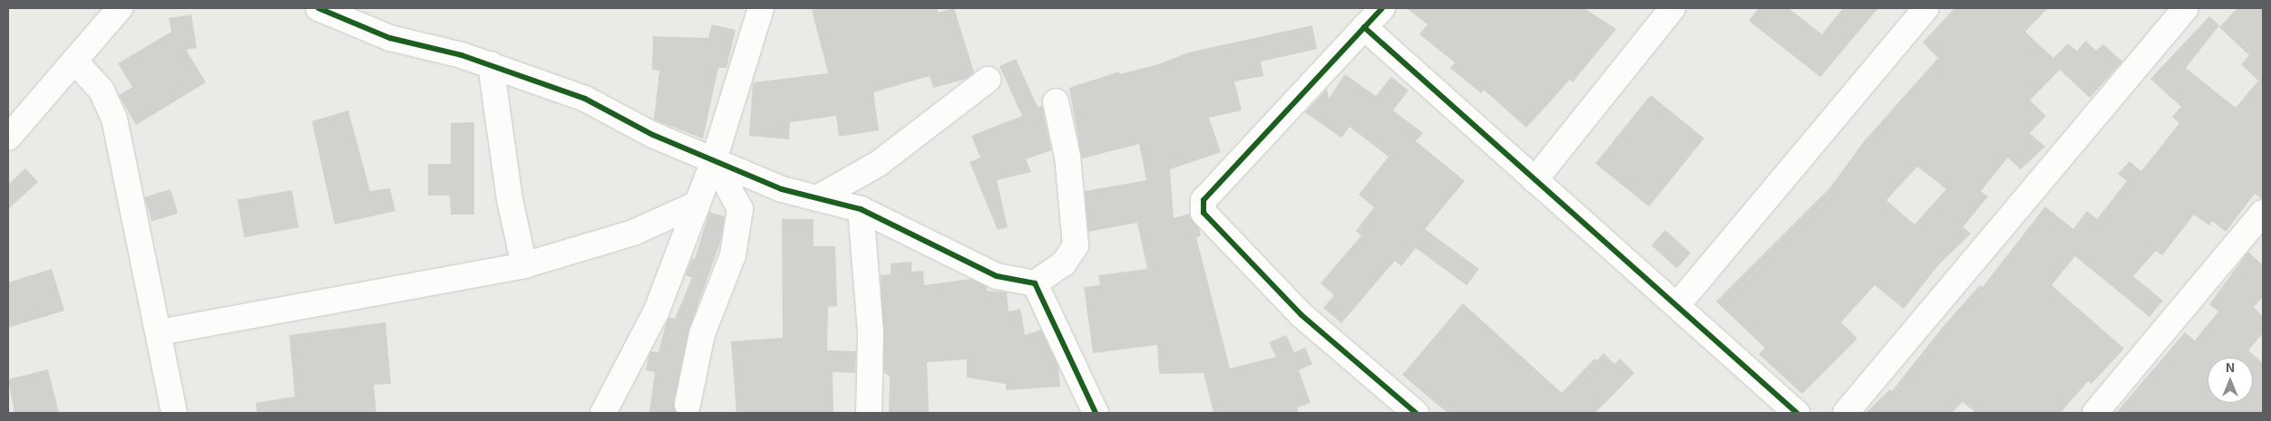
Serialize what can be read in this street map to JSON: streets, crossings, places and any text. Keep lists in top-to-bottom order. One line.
{"north":"top"}
